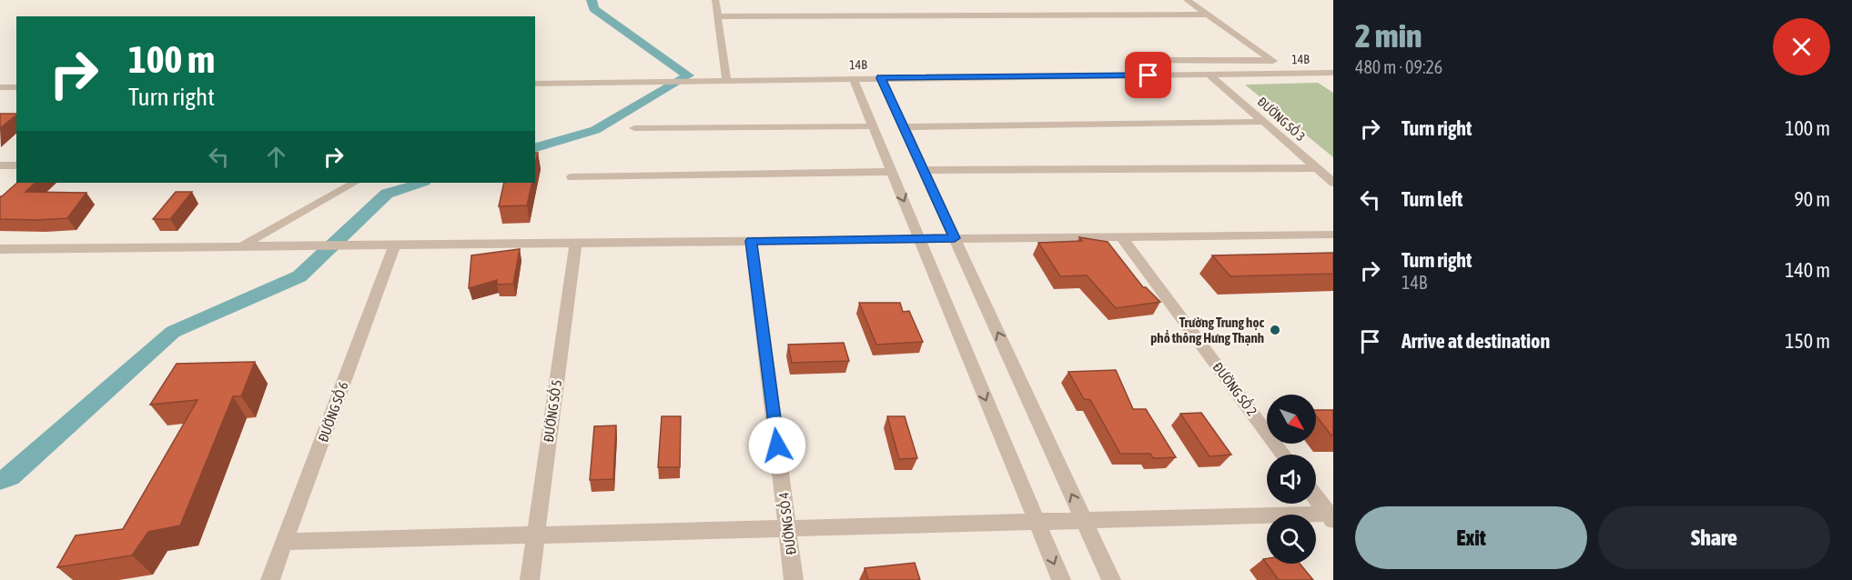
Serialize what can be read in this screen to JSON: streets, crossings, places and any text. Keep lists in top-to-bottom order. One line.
{"streets":{"street":["14B","ĐƯỜNG SỐ 3","ĐƯỜNG SỐ 2","ĐƯỜNG SỐ 5","ĐƯỜNG SỐ 6","ĐƯỜNG SỐ 4"]},"crossings":[["14B","ĐƯỜNG SỐ 3"]],"places":["Trường Trung học phổ thông Hưng Thạnh"],"north":"bottom right","page":{"heading":["2 min","480 m · 09:26"],"turn":["100 m","Turn right"],"list":[{"name":"Turn right","value":"100 m"},{"name":"Turn left","value":"90 m"},{"name":"Turn right","note":"14B","value":"140 m"},{"name":"Arrive at destination","value":"150 m"}],"buttons":["Exit","Share"]}}
